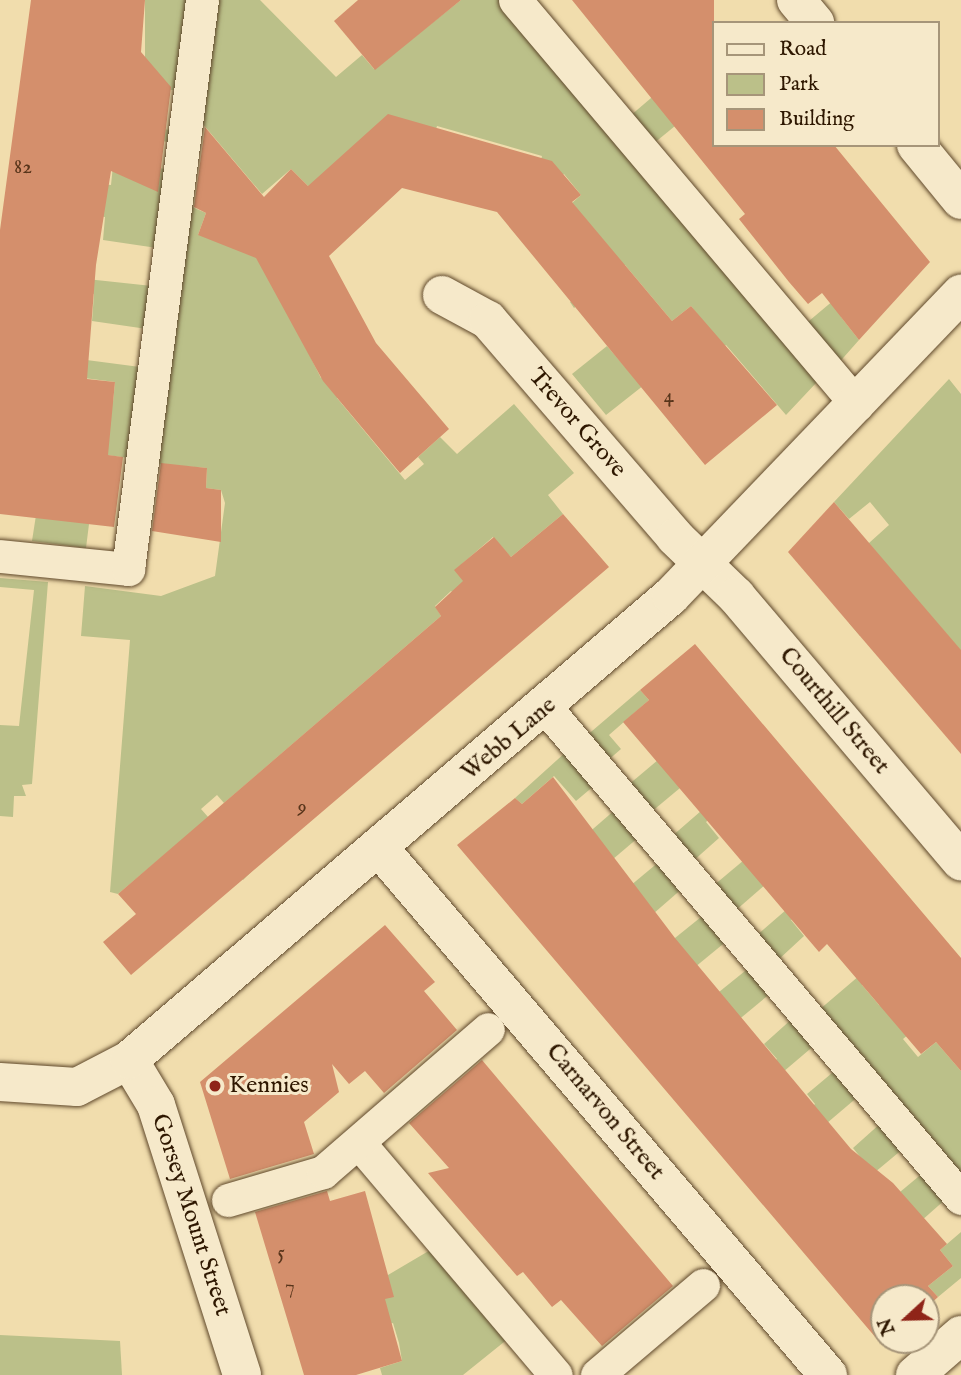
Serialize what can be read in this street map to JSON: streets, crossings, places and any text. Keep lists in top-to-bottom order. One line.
{"streets":{"street":["Trevor Grove","Courthill Street","Webb Lane","Carnarvon Street","Gorsey Mount Street"]},"crossings":[["Trevor Grove","Courthill Street"],["Trevor Grove","Webb Lane"],["Courthill Street","Webb Lane"],["Webb Lane","Carnarvon Street"],["Webb Lane","Gorsey Mount Street"]],"places":["Kennies"],"house_numbers":["82","4","9","5","7"],"legend":["Road","Park","Building"],"north":"left"}
